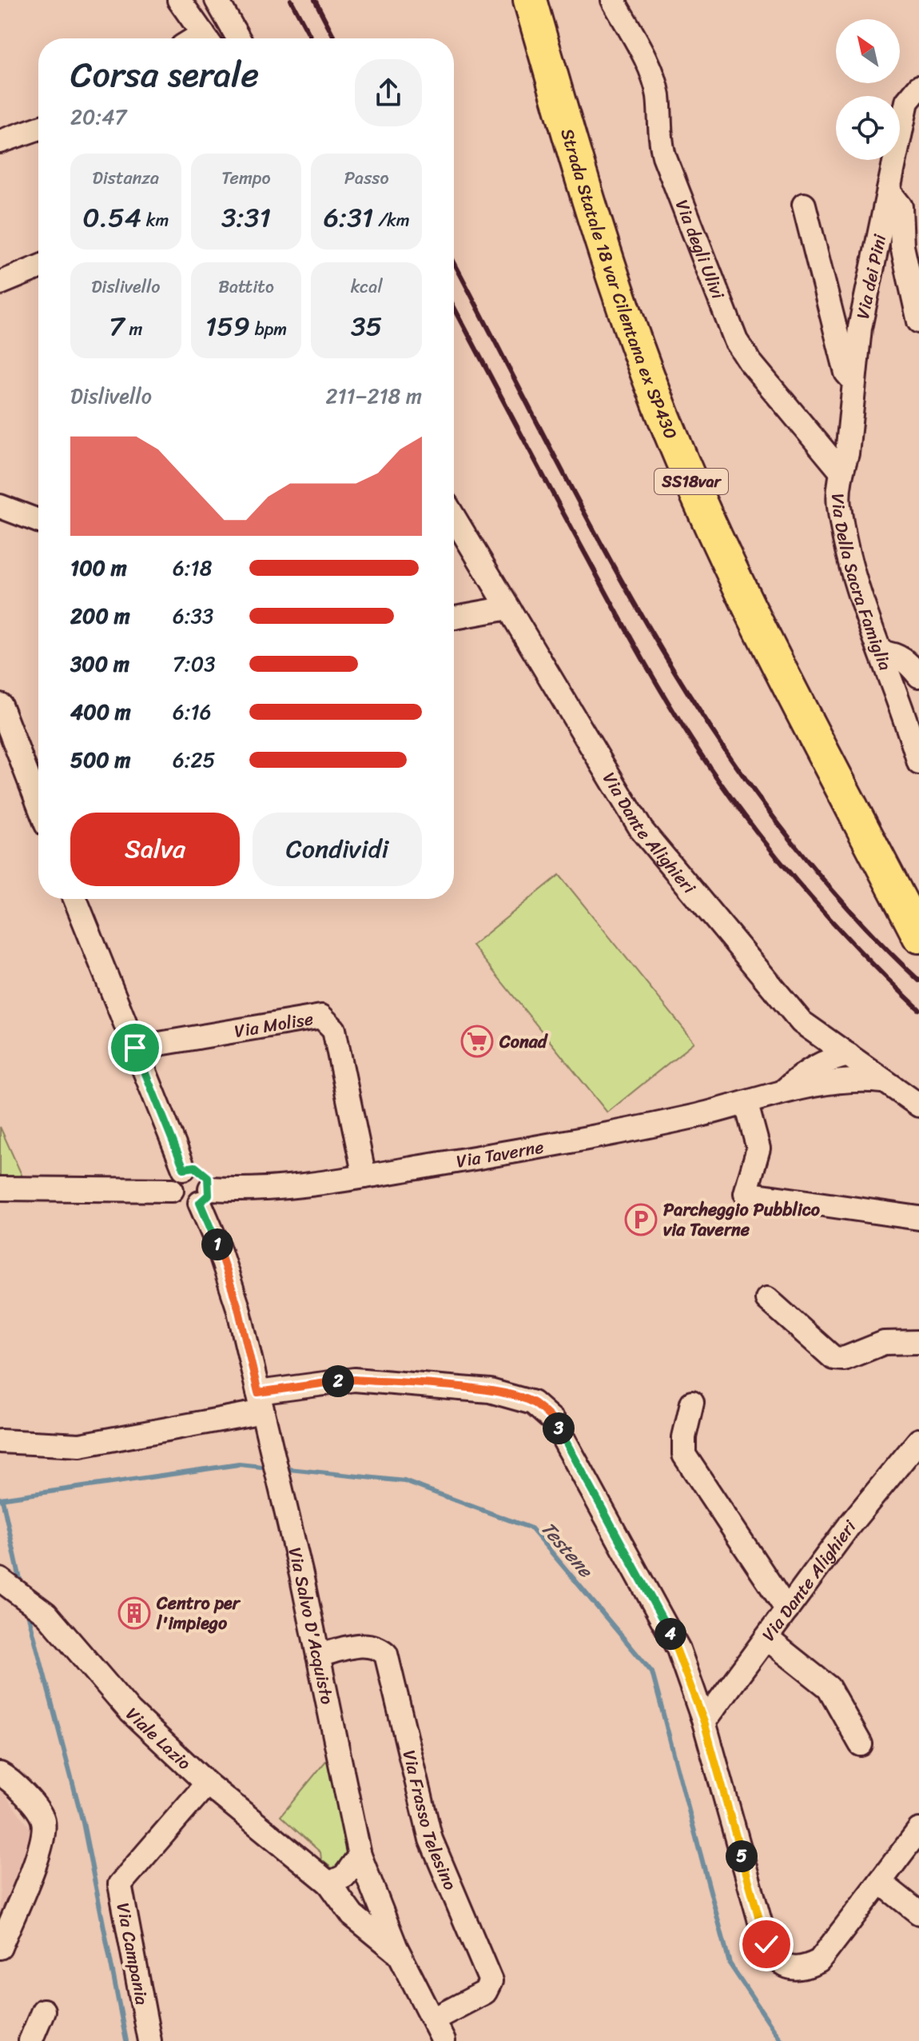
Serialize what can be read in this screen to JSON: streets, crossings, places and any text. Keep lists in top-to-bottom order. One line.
{"streets":{"highway":["Strada Statale 18 var Cilentana ex SP430","SS18var"],"street":["Via degli Ulivi","Via dei Pini","Via Della Sacra Famiglia","Via Dante Alighieri","Via Molise","Via Taverne","Via Salvo D'Acquisto","Viale Lazio","Via Frasso Telesino","Via Campania"]},"crossings":[["Via degli Ulivi","Via dei Pini"],["Via degli Ulivi","Via Della Sacra Famiglia"],["Via dei Pini","Via Della Sacra Famiglia"],["Via Dante Alighieri","Via Taverne"],["Via Molise","Via Taverne"],["Via Taverne","Via Salvo D'Acquisto"],["Via Salvo D'Acquisto","Viale Lazio"],["Via Salvo D'Acquisto","Via Frasso Telesino"],["Viale Lazio","Via Campania"]],"water":["Testene"],"places":{"supermarket":["Conad"],"parking":["Parcheggio Pubblico via Taverne"],"building":["Centro per l'impiego"]},"north":"top left","page":{"heading":["Corsa serale","20:47"],"stats":[["Distanza","0.54 km"],["Tempo","3:31"],["Passo","6:31 /km"],["Dislivello","7 m"],["Battito","159 bpm"],["kcal","35"]],"chart":["Dislivello","211–218 m"],"list":[{"name":"100 m","note":"6:18"},{"name":"200 m","note":"6:33"},{"name":"300 m","note":"7:03"},{"name":"400 m","note":"6:16"},{"name":"500 m","note":"6:25"}],"buttons":["Salva","Condividi"],"pins":["1","2","3","4","5"]}}
